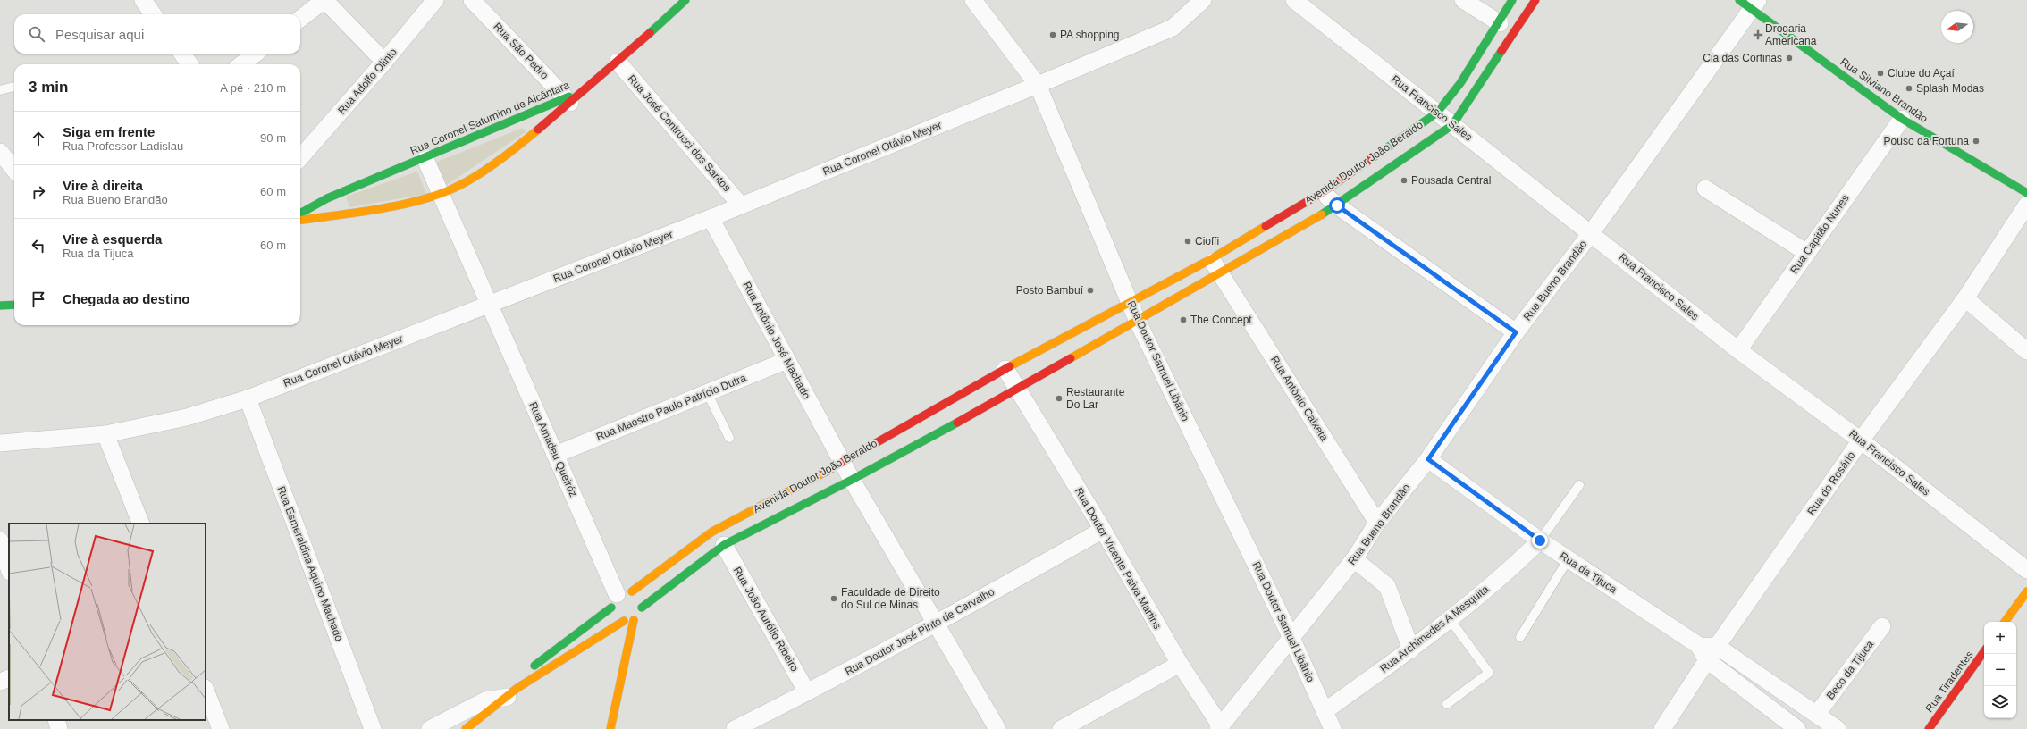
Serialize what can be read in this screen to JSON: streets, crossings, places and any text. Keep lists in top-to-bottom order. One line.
{"streets":{"street":["Rua São Pedro","Rua Adolfo Olinto","Rua Silviano Brandão","Rua Francisco Sales","Rua Coronel Saturnino de Alcântara","Rua José Contrucci dos Santos","Rua Coronel Otávio Meyer","Avenida Doutor João Beraldo","Rua Capitão Nunes","Rua Bueno Brandão","Rua Antônio José Machado","Rua Doutor Samuel Libânio","Rua Antônio Caixeta","Rua Maestro Paulo Patrício Dutra","Rua Amadeu Queiróz","Rua do Rosário","Rua Doutor Vicente Paiva Martins","Rua Esmeraldina Aquino Machado","Rua da Tijuca","Rua João Aurélio Ribeiro","Rua Archimedes A Mesquita","Rua Doutor José Pinto de Carvalho","Beco da Tijuca","Rua Tiradentes"]},"crossings":[["Rua São Pedro","Rua Coronel Saturnino de Alcântara"],["Rua Silviano Brandão","Rua Capitão Nunes"],["Rua Silviano Brandão","Rua Bueno Brandão"],["Rua Francisco Sales","Avenida Doutor João Beraldo"],["Rua Francisco Sales","Rua Capitão Nunes"],["Rua Francisco Sales","Rua Bueno Brandão"],["Rua Francisco Sales","Rua do Rosário"],["Rua Coronel Saturnino de Alcântara","Rua Amadeu Queiróz"],["Rua José Contrucci dos Santos","Rua Coronel Otávio Meyer"],["Rua Coronel Otávio Meyer","Rua Antônio José Machado"],["Rua Coronel Otávio Meyer","Rua Doutor Samuel Libânio"],["Rua Coronel Otávio Meyer","Rua Amadeu Queiróz"],["Rua Coronel Otávio Meyer","Rua Esmeraldina Aquino Machado"],["Avenida Doutor João Beraldo","Rua Antônio José Machado"],["Avenida Doutor João Beraldo","Rua Doutor Samuel Libânio"],["Avenida Doutor João Beraldo","Rua Antônio Caixeta"],["Avenida Doutor João Beraldo","Rua Amadeu Queiróz"],["Avenida Doutor João Beraldo","Rua Doutor Vicente Paiva Martins"],["Avenida Doutor João Beraldo","Rua João Aurélio Ribeiro"],["Rua Bueno Brandão","Rua Doutor Samuel Libânio"],["Rua Bueno Brandão","Rua Antônio Caixeta"],["Rua Bueno Brandão","Rua Doutor Vicente Paiva Martins"],["Rua Bueno Brandão","Rua da Tijuca"],["Rua Antônio José Machado","Rua Maestro Paulo Patrício Dutra"],["Rua Antônio José Machado","Rua Doutor José Pinto de Carvalho"],["Rua Doutor Samuel Libânio","Rua Archimedes A Mesquita"],["Rua Maestro Paulo Patrício Dutra","Rua Amadeu Queiróz"],["Rua do Rosário","Rua da Tijuca"],["Rua Doutor Vicente Paiva Martins","Rua Doutor José Pinto de Carvalho"],["Rua da Tijuca","Rua Archimedes A Mesquita"],["Rua da Tijuca","Beco da Tijuca"],["Rua João Aurélio Ribeiro","Rua Doutor José Pinto de Carvalho"]],"places":{"other":["PA shopping","Cia das Cortinas","Clube do Açaí","Splash Modas","Pouso da Fortuna","Pousada Central","Cioffi","Posto Bambuí","The Concept","Restaurante Do Lar","Faculdade de Direito do Sul de Minas"],"health":["Drogaria Americana"]},"north":"left","page":{"search":"Pesquisar aqui","heading":["3 min","A pé · 210 m"],"list":[["Siga em frente","Rua Professor Ladislau","90 m"],["Vire à direita","Rua Bueno Brandão","60 m"],["Vire à esquerda","Rua da Tijuca","60 m"],"Chegada ao destino"],"map_buttons":["+","−"]}}
